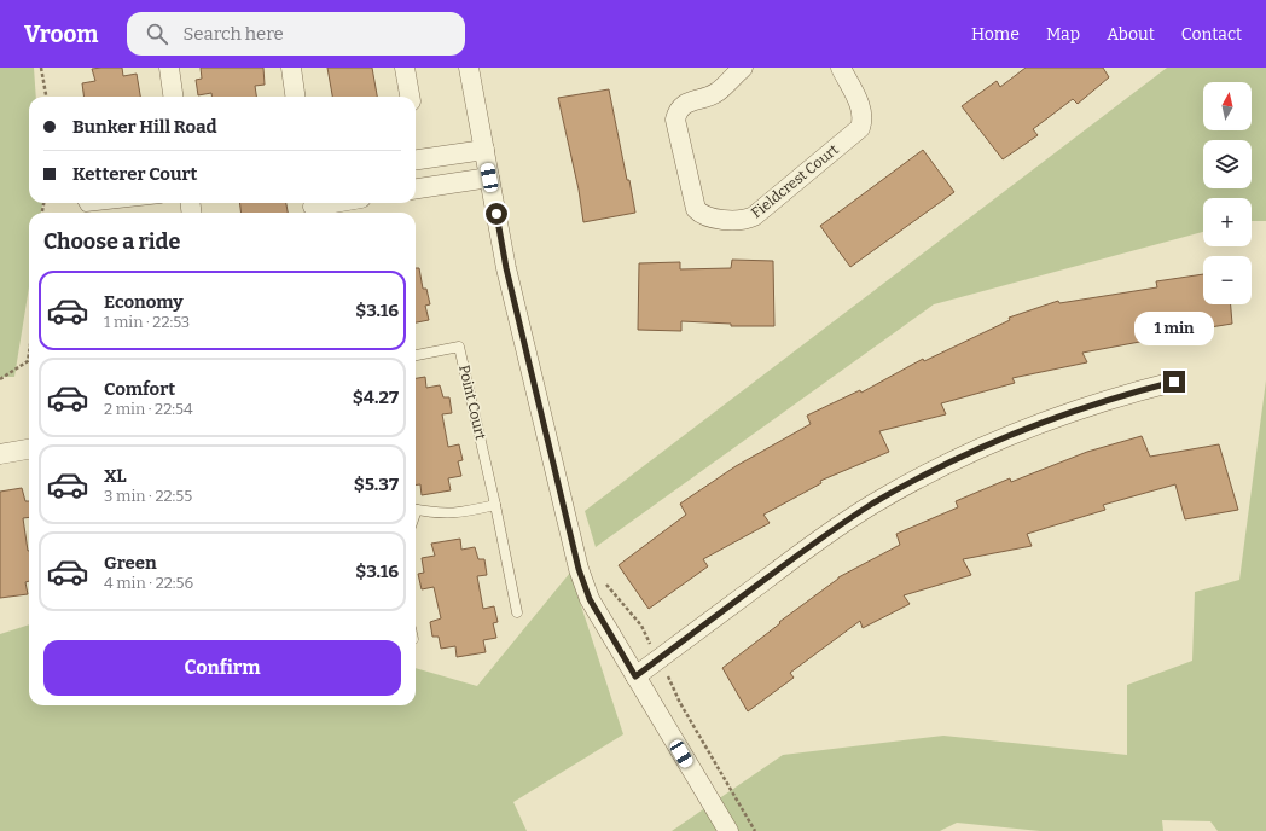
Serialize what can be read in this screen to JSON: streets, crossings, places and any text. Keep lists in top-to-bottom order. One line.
{"streets":{"street":["Fieldcrest Court"],"lane":["Point Court"]},"north":"top","page":{"header":"Vroom","search":"Search here","nav":["Home","Map","About","Contact"],"map_buttons":["+","−"],"banner":["Bunker Hill Road","Ketterer Court"],"heading":"Choose a ride","list":[{"name":"Economy","note":"1 min · 22:53","value":"$3.16"},{"name":"Comfort","note":"2 min · 22:54","value":"$4.27"},{"name":"XL","note":"3 min · 22:55","value":"$5.37"},{"name":"Green","note":"4 min · 22:56","value":"$3.16"}],"bubble":"1 min","buttons":"Confirm"}}
